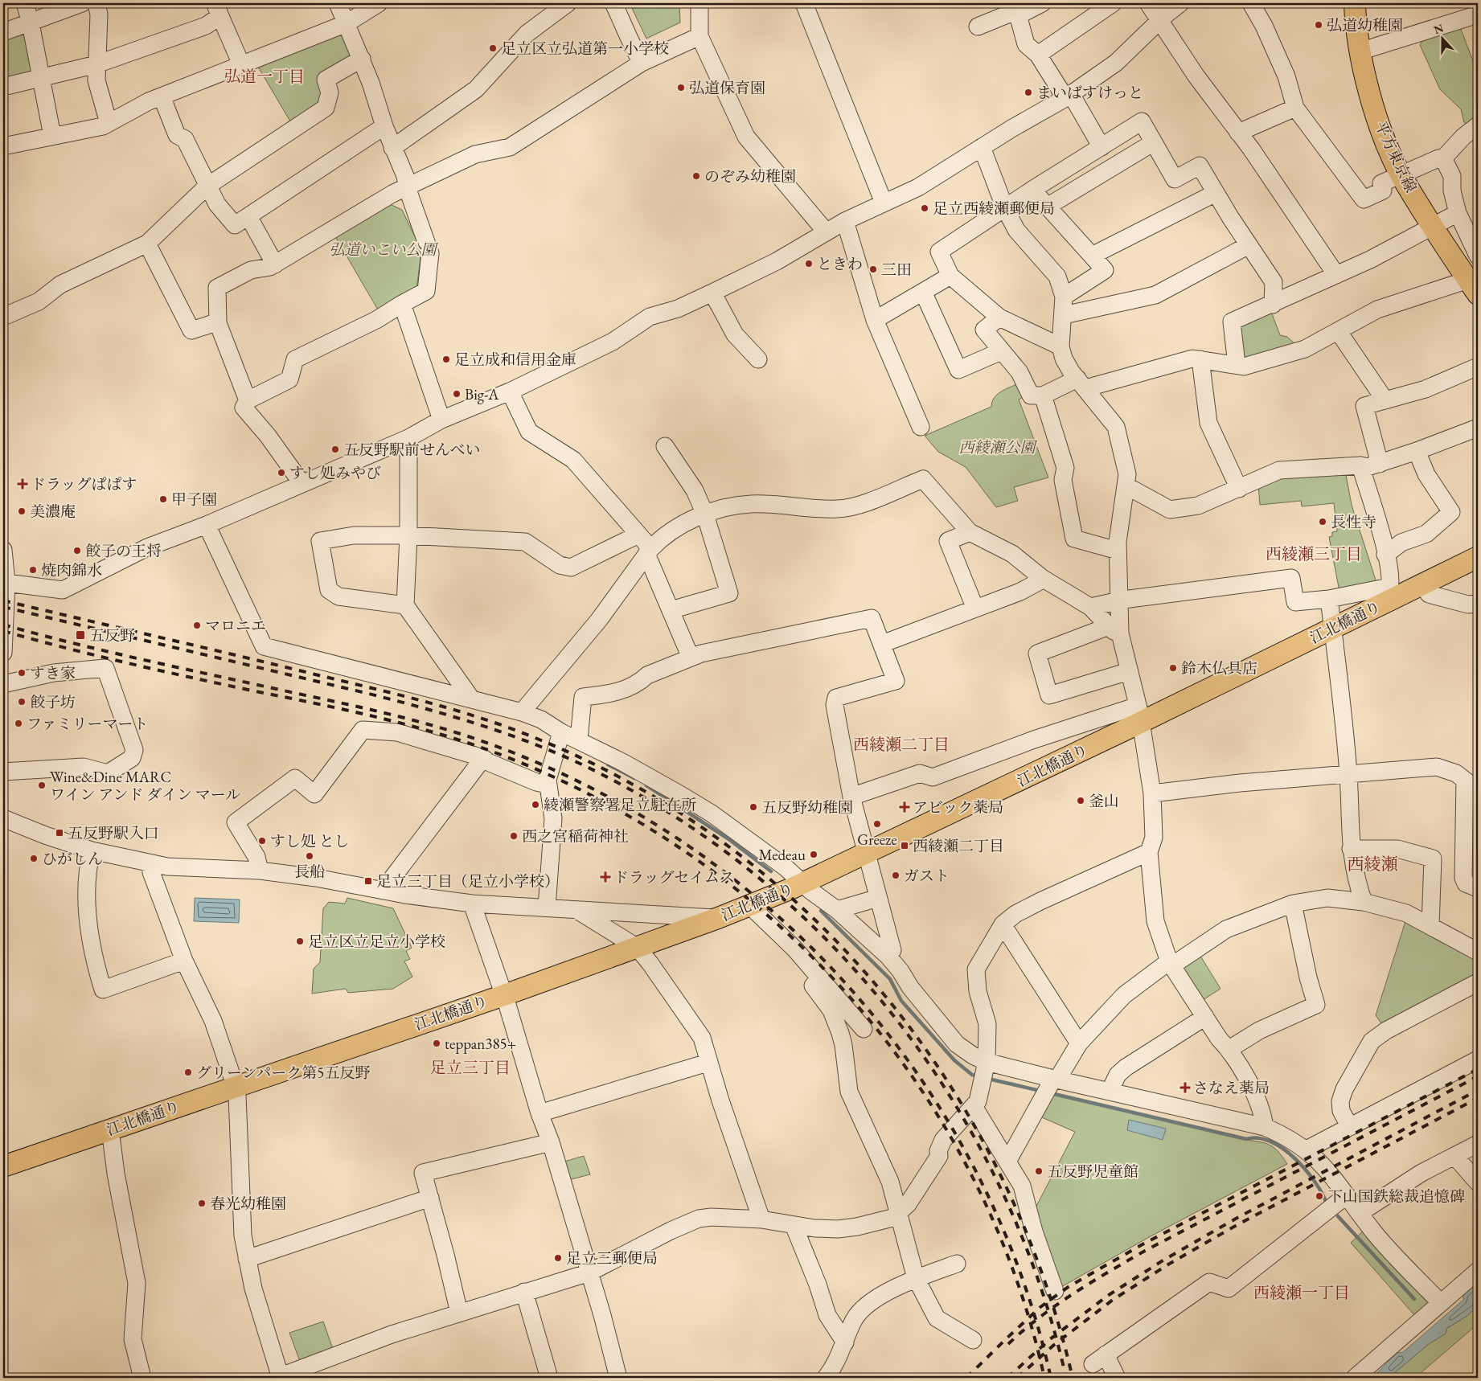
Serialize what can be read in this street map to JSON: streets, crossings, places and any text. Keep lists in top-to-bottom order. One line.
{"streets":{"main road":["平方東京線","江北橋通り"]},"districts":["弘道一丁目","西綾瀬三丁目","西綾瀬二丁目","西綾瀬","足立三丁目","西綾瀬一丁目"],"parks":["弘道いこい公園","西綾瀬公園"],"places":{"other":["弘道幼稚園","足立区立弘道第一小学校","弘道保育園","まいばすけっと","のぞみ幼稚園","足立西綾瀬郵便局","ときわ","三田","足立成和信用金庫","Big-A","五反野駅前せんべい","すし処みやび","甲子園","美濃庵","長性寺","餃子の王将","焼肉錦水","マロニエ","鈴木仏具店","すき家","餃子坊","ファミリーマート","Wine&Dine MARC ワイン アンド ダイン マール","釜山","綾瀬警察署足立駐在所","五反野幼稚園","Greeze","西之宮稲荷神社","すし処 とし","Medeau","長船","ひがしん","ガスト","足立区立足立小学校","teppan385+","グリーンパーク第5五反野","五反野児童館","下山国鉄総裁追憶碑","春光幼稚園","足立三郵便局"],"health":["ドラッグぱぱす","アビック薬局","ドラッグセイムス","さなえ薬局"],"transit":["五反野","五反野駅入口","西綾瀬二丁目","足立三丁目（足立小学校）"]},"north":"top"}
